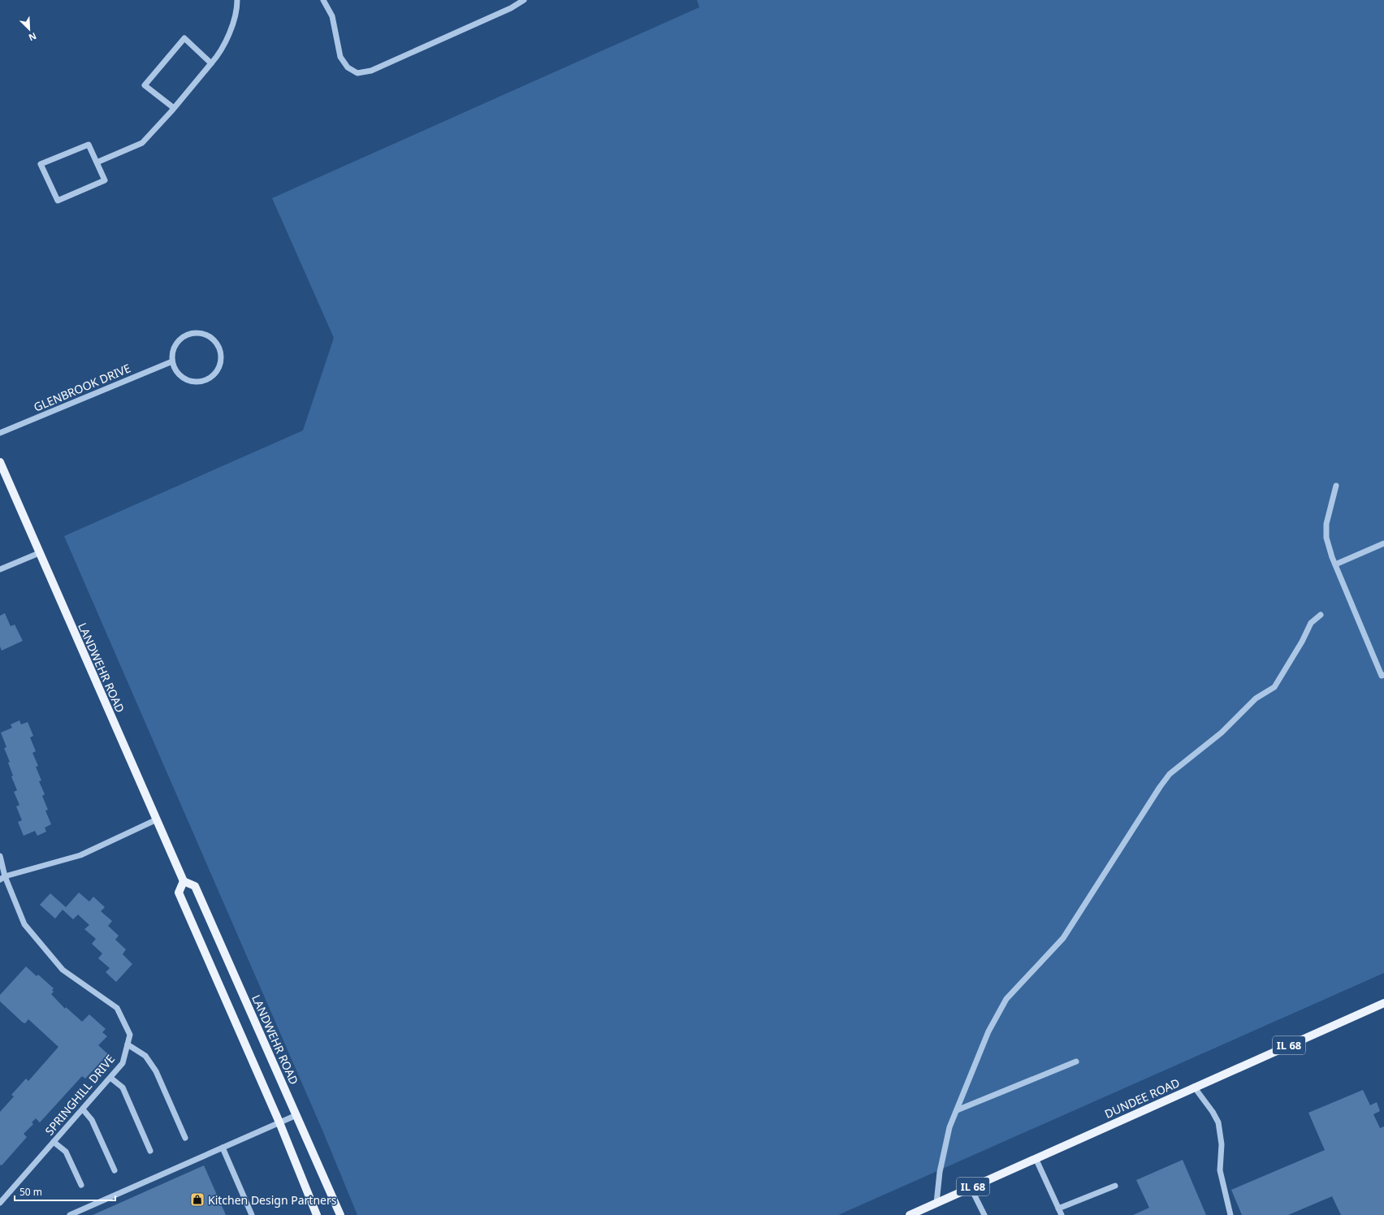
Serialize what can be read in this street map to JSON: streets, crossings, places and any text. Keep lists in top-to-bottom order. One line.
{"streets":{"main road":["LANDWEHR ROAD","IL 68","DUNDEE ROAD"],"street":["GLENBROOK DRIVE","SPRINGHILL DRIVE"]},"places":{"shop":["Kitchen Design Partners"]},"scale_bar":"50 m","north":"bottom right"}
